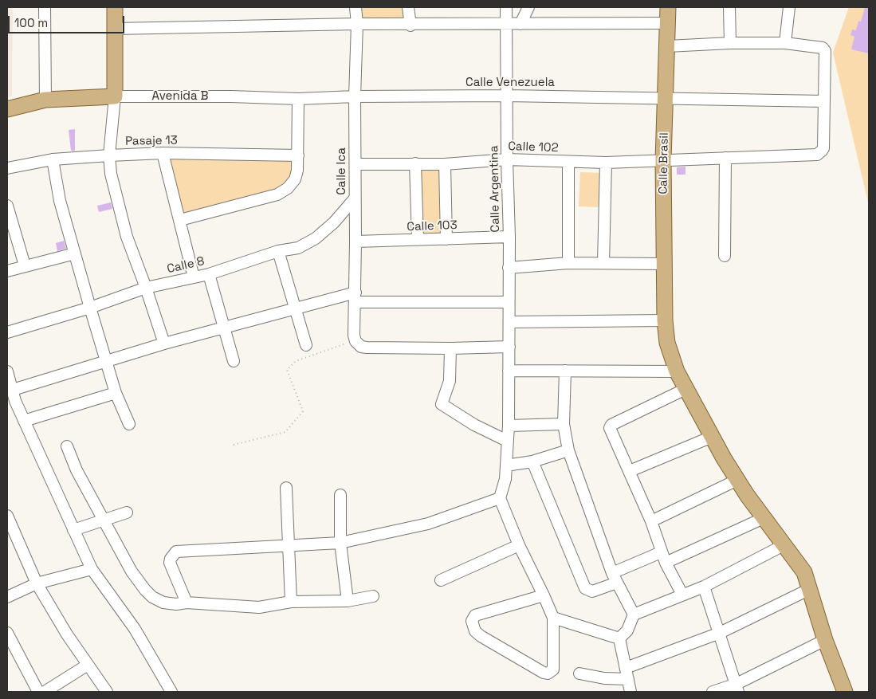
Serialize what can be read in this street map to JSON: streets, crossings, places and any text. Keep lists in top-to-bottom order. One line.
{"streets":{"main road":["Avenida B","Calle Brasil"],"street":["Calle Venezuela","Pasaje 13","Calle 102","Calle Ica","Calle Argentina","Calle 103","Calle 8"]},"crossings":[["Calle Venezuela","Avenida B"],["Calle Venezuela","Calle 102"],["Calle Venezuela","Calle Brasil"],["Calle Venezuela","Calle Ica"],["Calle Venezuela","Calle Argentina"],["Avenida B","Calle Ica"],["Calle 102","Calle Brasil"],["Calle 102","Calle Ica"],["Calle 102","Calle Argentina"],["Calle Ica","Calle 103"],["Calle Ica","Calle 8"],["Calle Argentina","Calle 103"]],"scale_bar":"100 m"}
